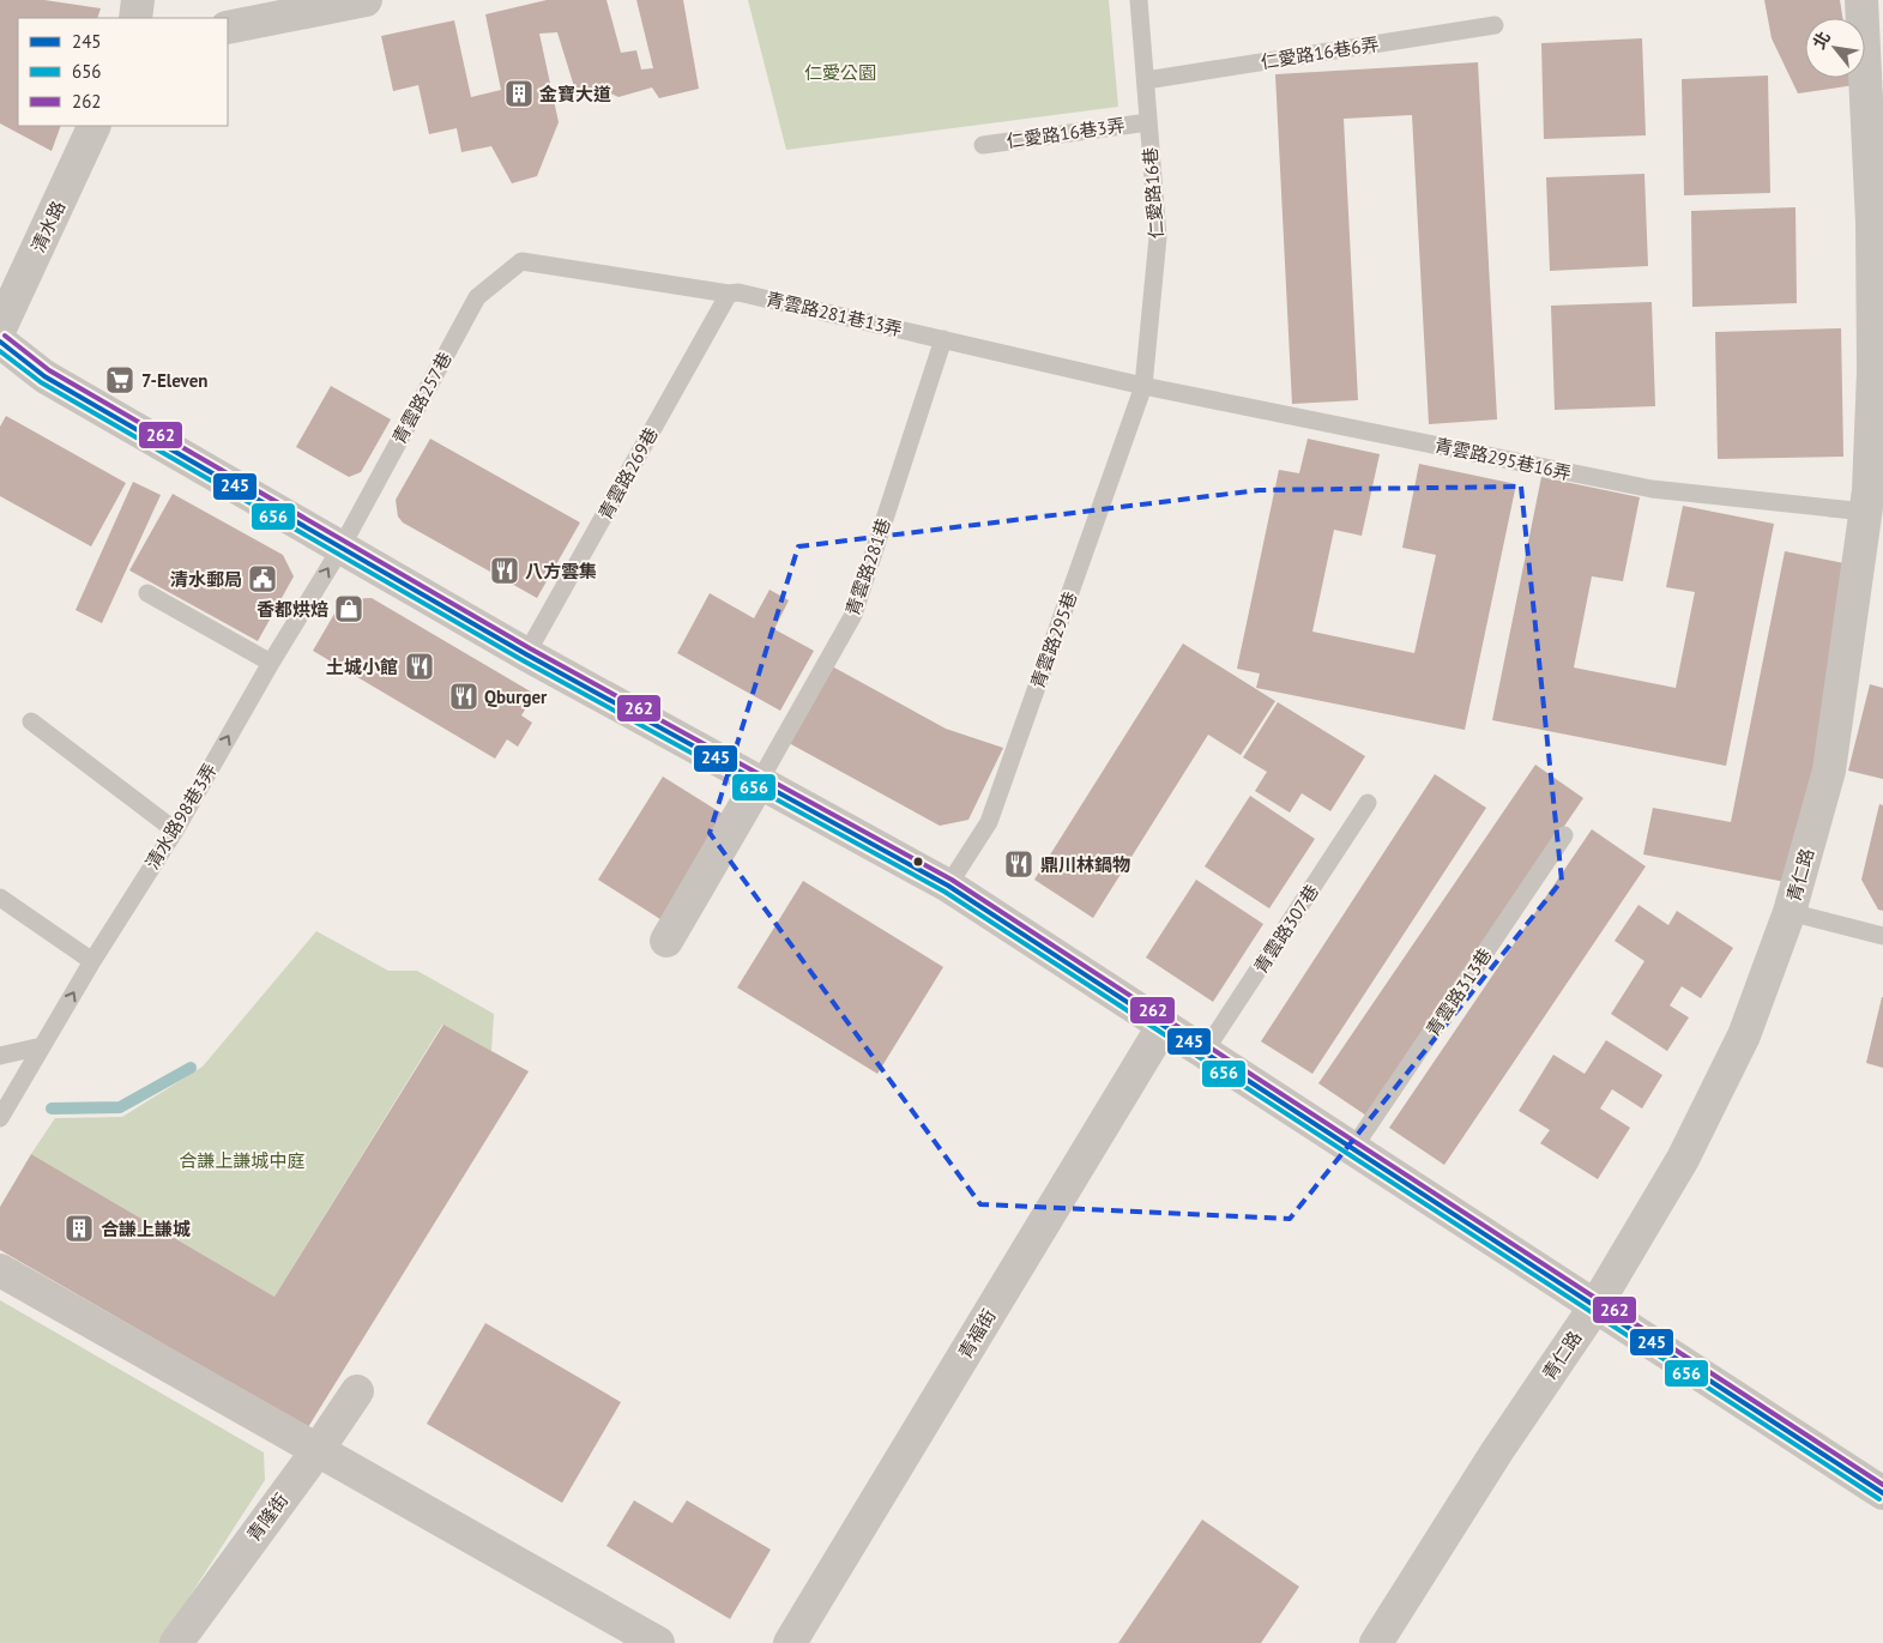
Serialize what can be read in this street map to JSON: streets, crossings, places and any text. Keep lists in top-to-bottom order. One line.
{"streets":{"street":["清水路","青仁路","青福街","青隆街"],"lane":["仁愛路16巷6弄","仁愛路16巷3弄","仁愛路16巷","青雲路281巷13弄","青雲路257巷","青雲路295巷16弄","青雲路269巷","青雲路281巷","青雲路295巷","清水路98巷3弄","青雲路307巷","青雲路313巷"]},"crossings":[["仁愛路16巷6弄","仁愛路16巷"],["仁愛路16巷3弄","仁愛路16巷"],["仁愛路16巷","青雲路281巷13弄"],["仁愛路16巷","青雲路295巷16弄"],["仁愛路16巷","青雲路295巷"],["青雲路281巷13弄","青雲路257巷"],["青雲路281巷13弄","青雲路295巷16弄"],["青雲路281巷13弄","青雲路269巷"],["青雲路281巷13弄","青雲路281巷"],["青雲路281巷13弄","青雲路295巷"],["青雲路257巷","清水路98巷3弄"],["青雲路295巷16弄","青雲路295巷"],["青雲路295巷16弄","青仁路"]],"one_way":["清水路98巷3弄"],"parks":["仁愛公園","合謙上謙城中庭"],"places":{"building":["金寶大道","合謙上謙城"],"supermarket":["7-Eleven"],"restaurant":["八方雲集","土城小館","Qburger","鼎川林鍋物"],"public building":["清水郵局"],"shop":["香都烘焙"]},"lines":["transit line 262","transit line 245","transit line 656"],"legend":["245","656","262"],"north":"top left"}
